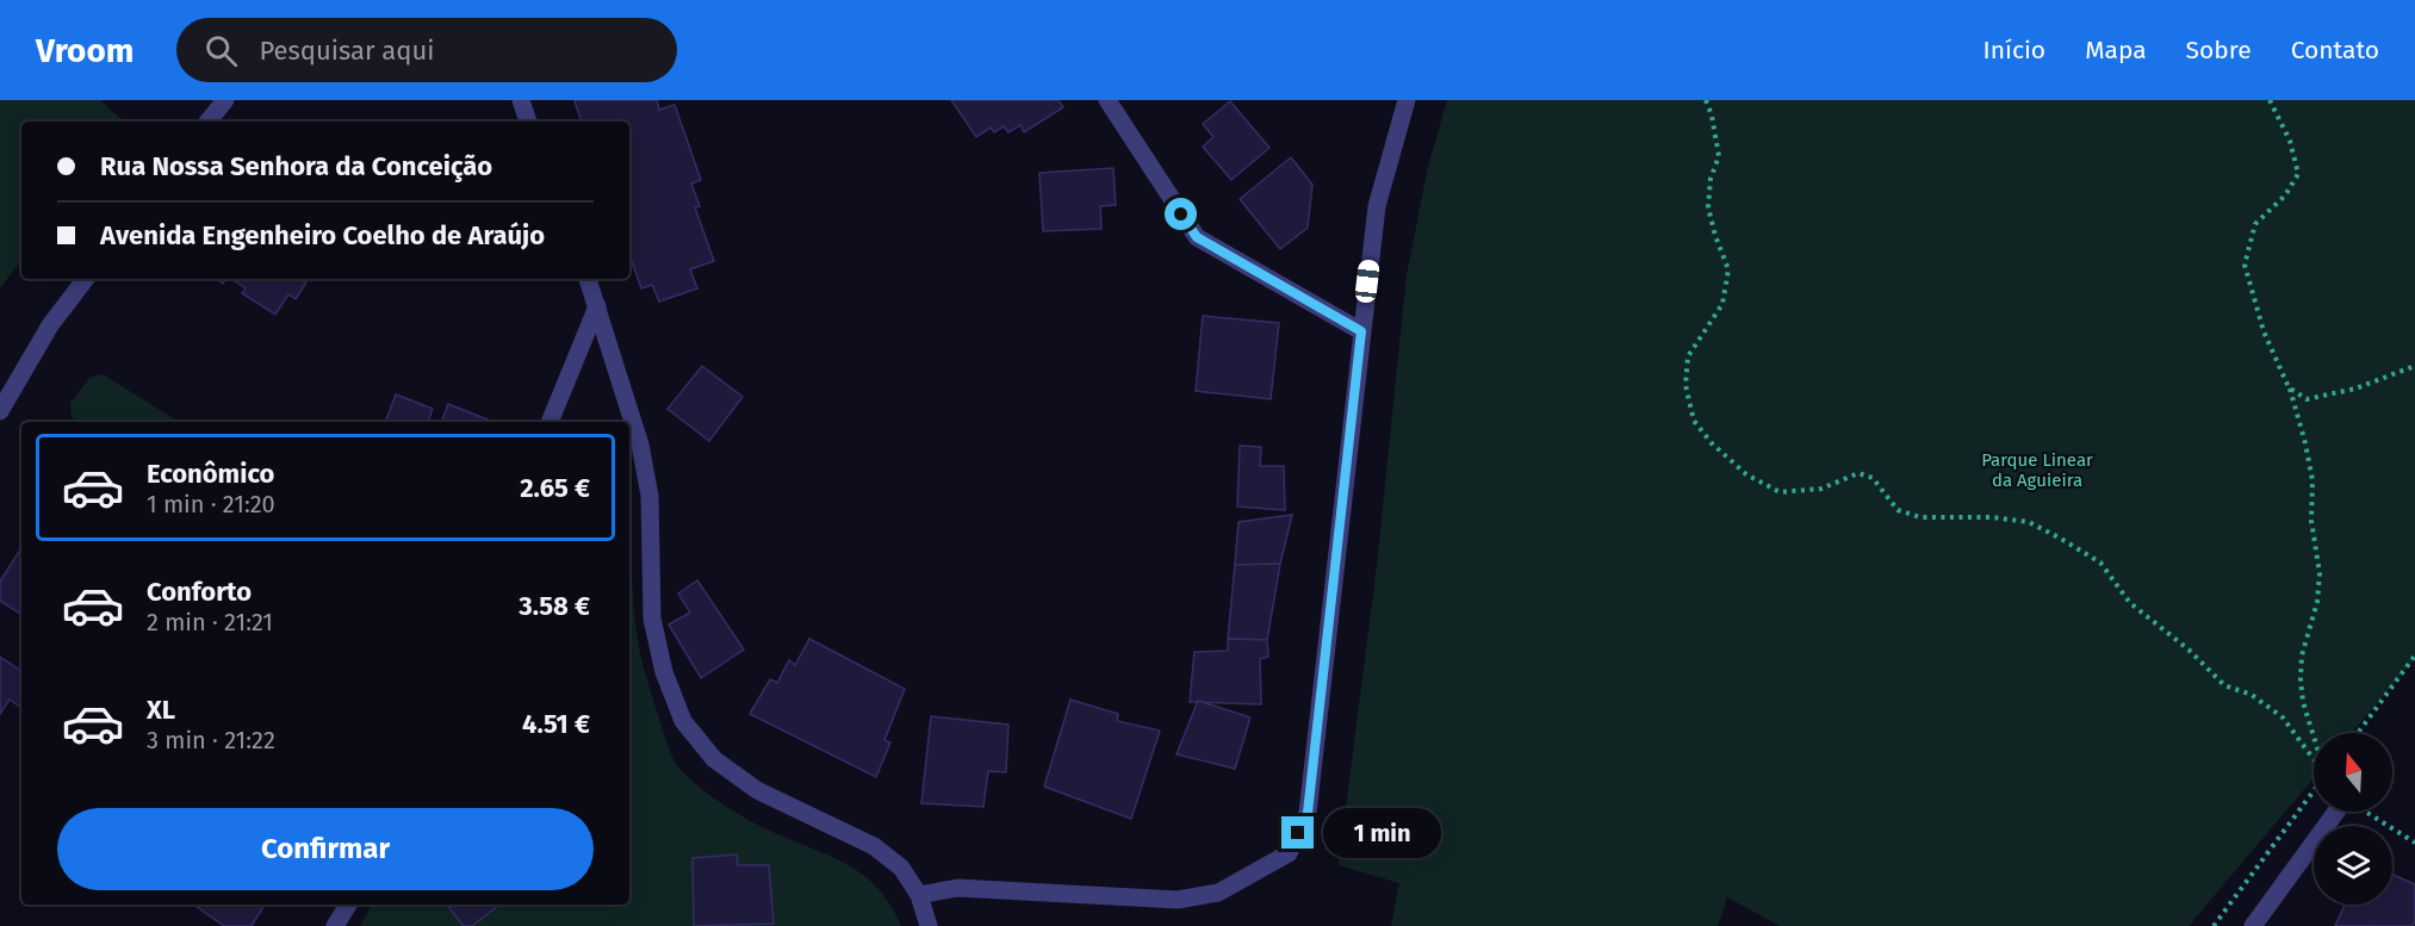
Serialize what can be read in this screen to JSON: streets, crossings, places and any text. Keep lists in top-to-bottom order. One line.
{"parks":["Parque Linear da Aguieira"],"north":"top","page":{"header":"Vroom","search":"Pesquisar aqui","nav":["Início","Mapa","Sobre","Contato"],"banner":["Rua Nossa Senhora da Conceição","Avenida Engenheiro Coelho de Araújo"],"list":[{"name":"Econômico","note":"1 min · 21:20","value":"2.65 €"},{"name":"Conforto","note":"2 min · 21:21","value":"3.58 €"},{"name":"XL","note":"3 min · 21:22","value":"4.51 €"}],"buttons":"Confirmar","bubble":"1 min"}}
